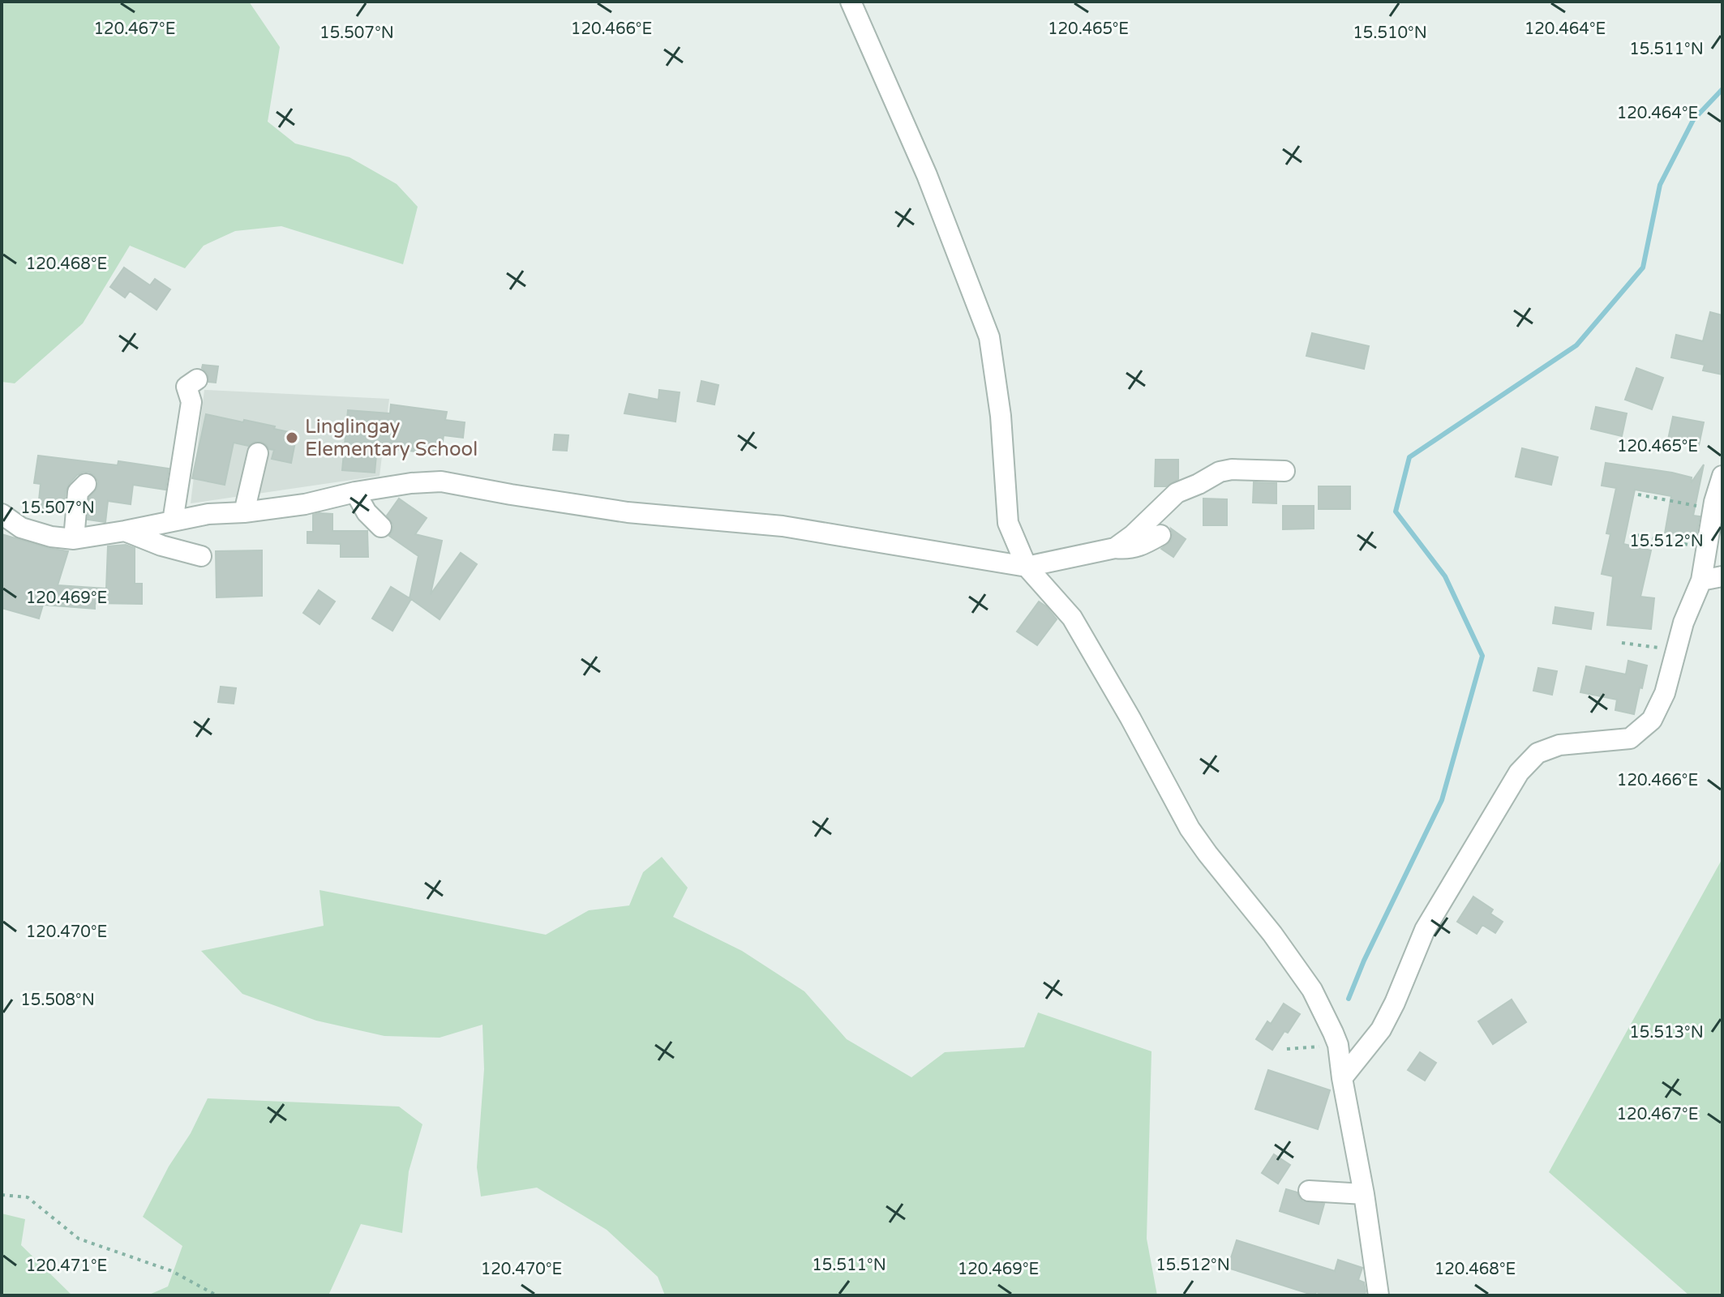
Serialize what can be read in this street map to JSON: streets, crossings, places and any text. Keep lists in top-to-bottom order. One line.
{"places":["Linglingay Elementary School"],"coordinates":["120.467°E","120.466°E","120.465°E","120.464°E","15.507°N","15.510°N","15.511°N","120.468°E","15.512°N","120.469°E","120.470°E","15.508°N","15.513°N","120.471°E"]}
